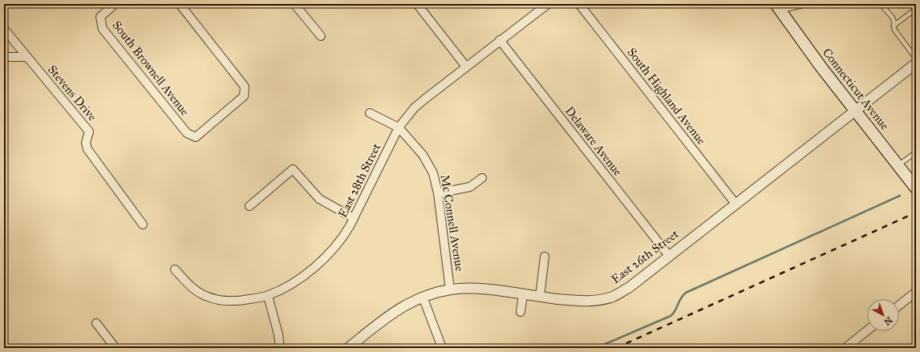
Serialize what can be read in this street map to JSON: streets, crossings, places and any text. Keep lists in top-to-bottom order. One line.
{"streets":{"main road":["Connecticut Avenue"],"street":["South Brownell Avenue","Stevens Drive","South Highland Avenue","Delaware Avenue","East 28th Street","Mc Connell Avenue","East 26th Street"]},"crossings":[["Connecticut Avenue","East 26th Street"],["South Highland Avenue","East 26th Street"],["Delaware Avenue","East 28th Street"],["Delaware Avenue","East 26th Street"],["East 28th Street","Mc Connell Avenue"],["Mc Connell Avenue","East 26th Street"]],"north":"bottom right"}
